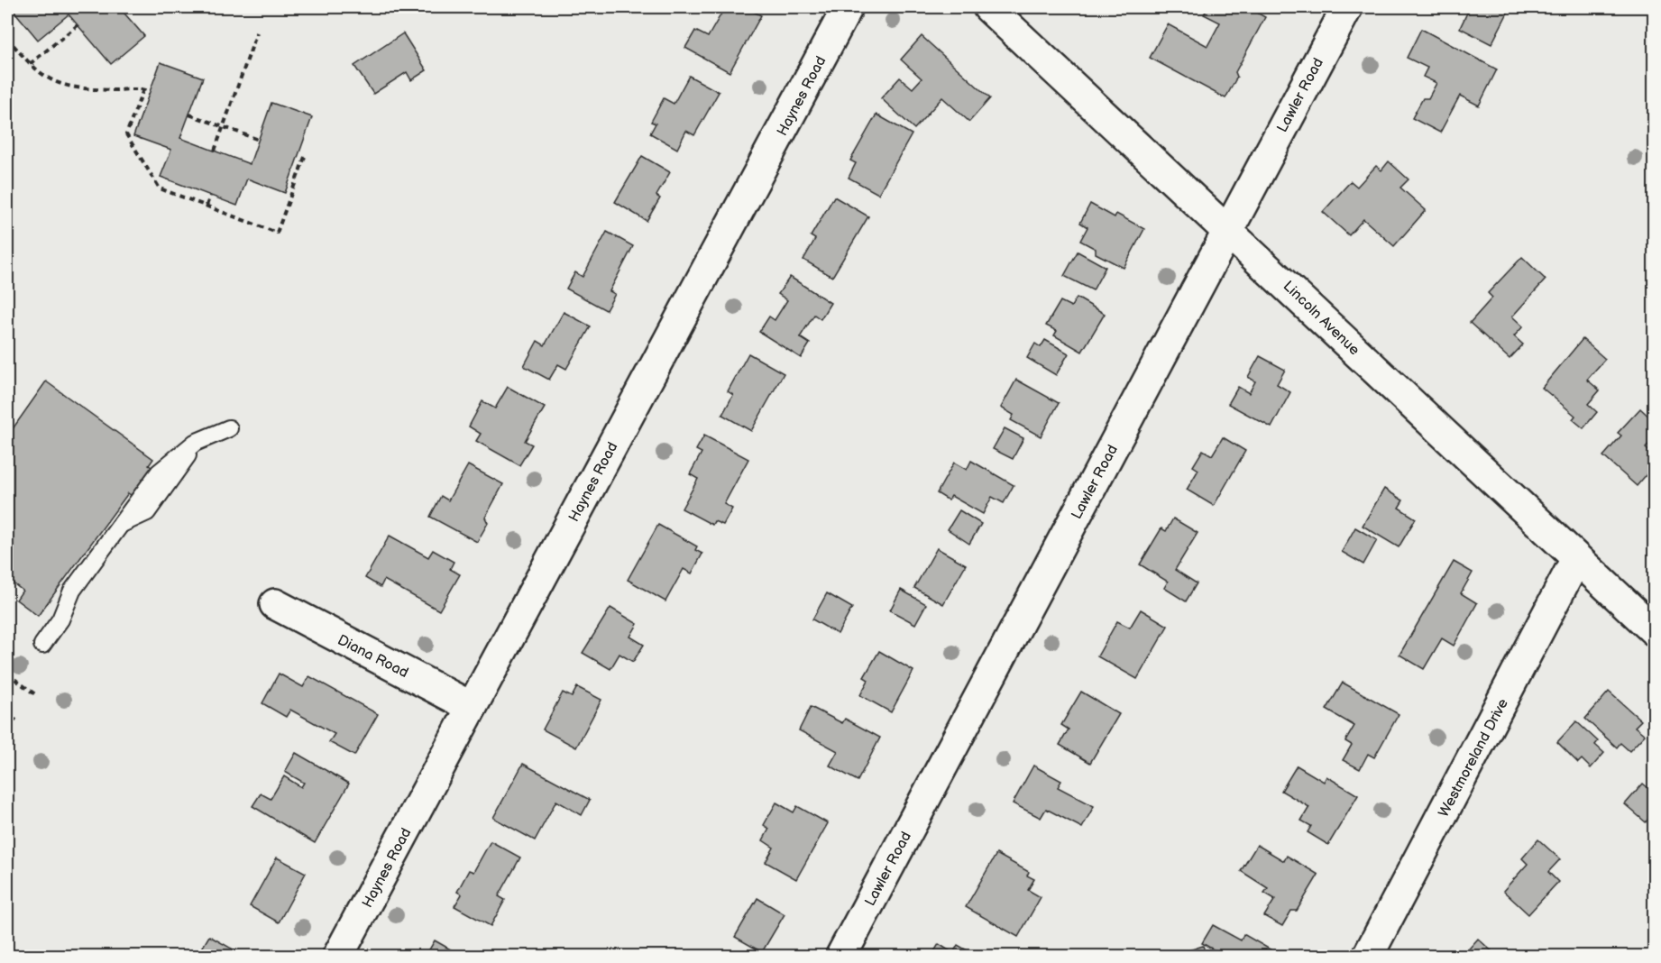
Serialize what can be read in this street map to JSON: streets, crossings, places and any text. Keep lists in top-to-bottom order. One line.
{"streets":{"street":["Lawler Road","Haynes Road","Lincoln Avenue","Diana Road","Westmoreland Drive"]},"crossings":[["Lawler Road","Lincoln Avenue"],["Haynes Road","Diana Road"],["Lincoln Avenue","Westmoreland Drive"]]}
